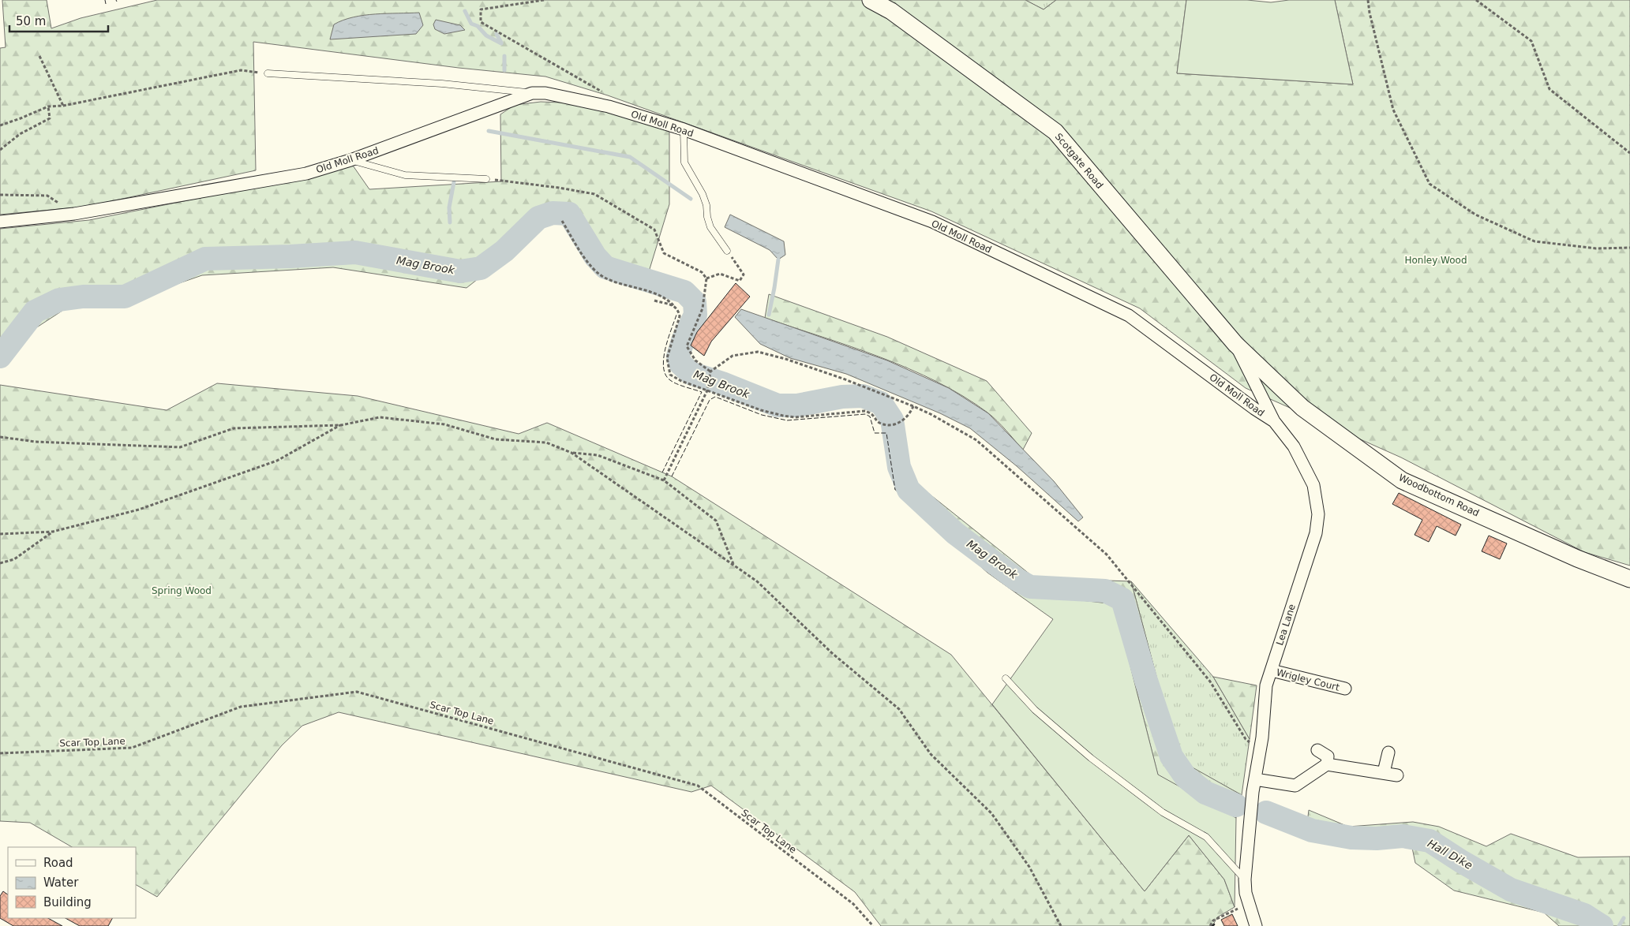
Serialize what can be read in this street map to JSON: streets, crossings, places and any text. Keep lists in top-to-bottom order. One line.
{"streets":{"street":["Old Moll Road","Scotgate Road","Woodbottom Road","Lea Lane","Wrigley Court"],"path":["Scar Top Lane"]},"crossings":[["Old Moll Road","Lea Lane"],["Scotgate Road","Woodbottom Road"],["Scotgate Road","Lea Lane"],["Woodbottom Road","Lea Lane"],["Lea Lane","Wrigley Court"]],"water":["Mag Brook","Hall Dike"],"parks":["Honley Wood","Spring Wood"],"legend":["Road","Water","Building"],"scale_bar":"50 m"}
